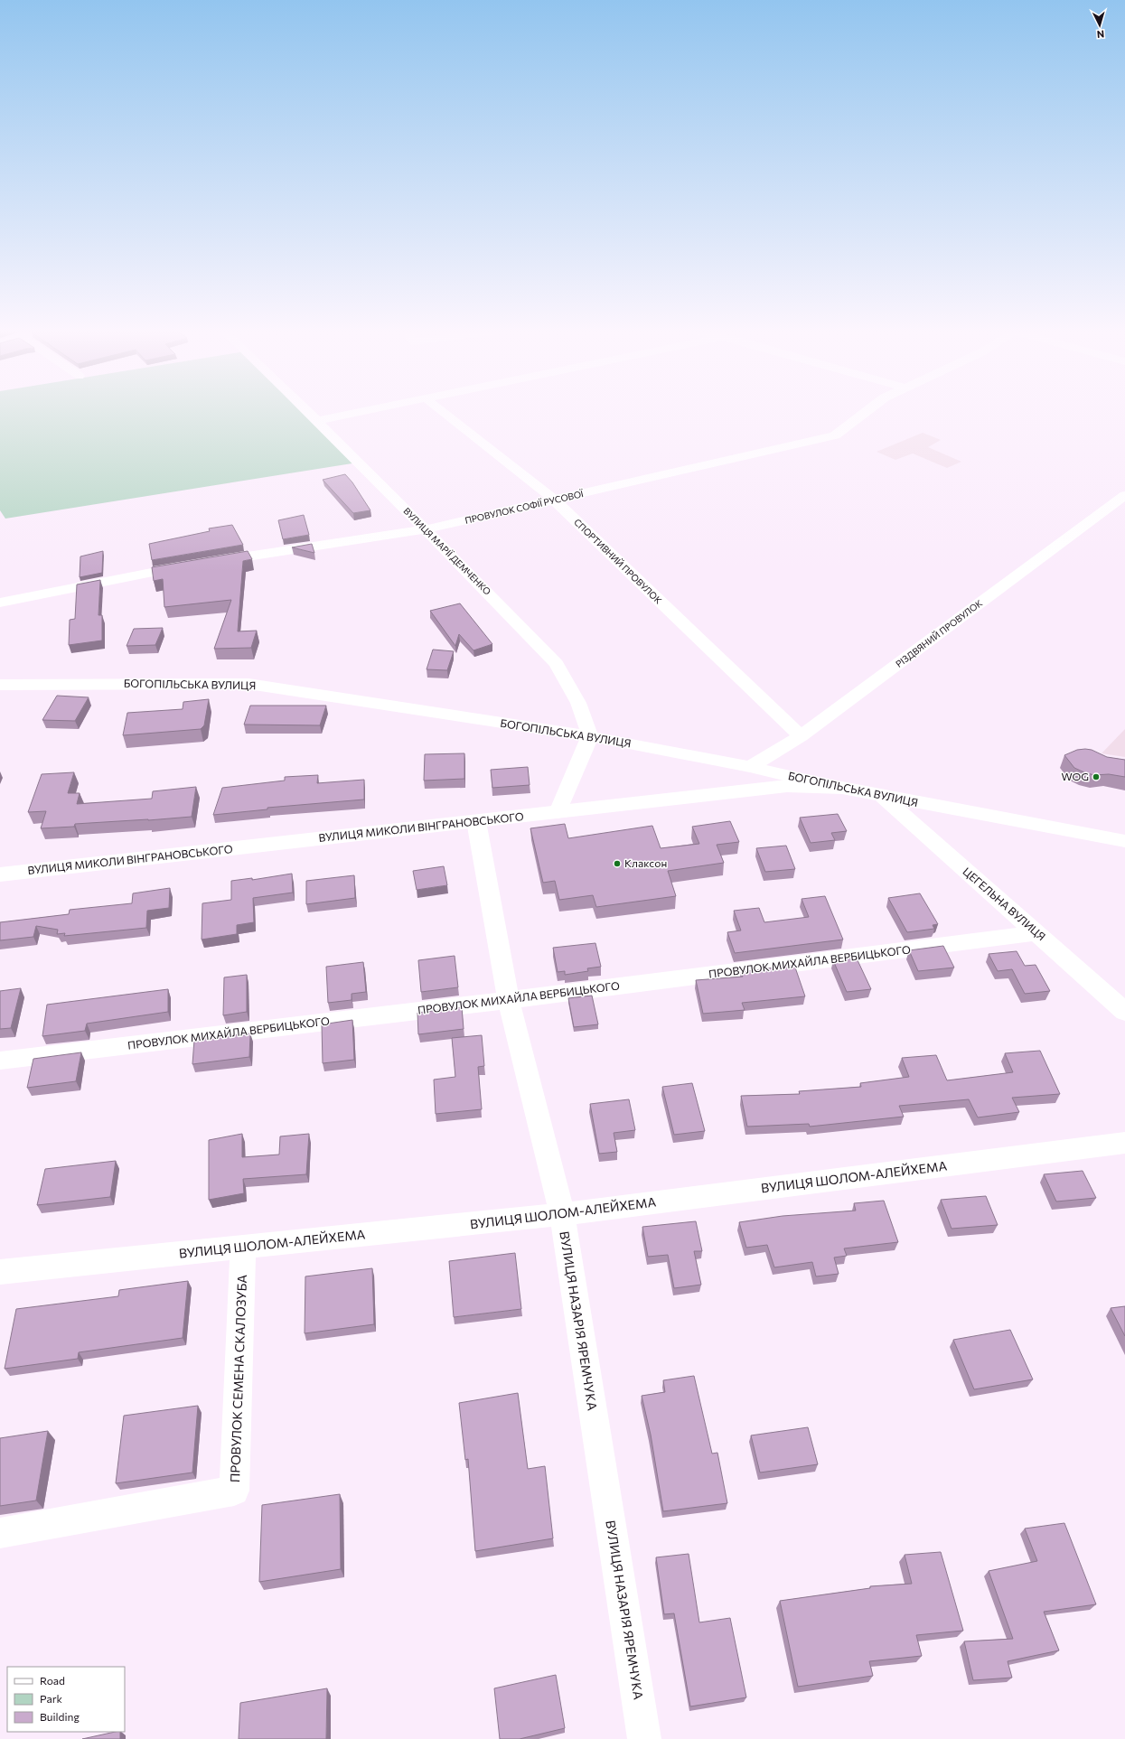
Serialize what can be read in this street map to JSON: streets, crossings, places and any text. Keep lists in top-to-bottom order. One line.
{"streets":{"street":["ПРОВУЛОК СОФІЇ РУСОВОЇ","ВУЛИЦЯ МАРІЇ ДЕМЧЕНКО","СПОРТИВНИЙ ПРОВУЛОК","РІЗДВЯНИЙ ПРОВУЛОК","БОГОПІЛЬСЬКА ВУЛИЦЯ","ВУЛИЦЯ МИКОЛИ ВІНГРАНОВСЬКОГО","ЦЕГЕЛЬНА ВУЛИЦЯ","ПРОВУЛОК МИХАЙЛА ВЕРБИЦЬКОГО","ВУЛИЦЯ ШОЛОМ-АЛЕЙХЕМА","ВУЛИЦЯ НАЗАРІЯ ЯРЕМЧУКА","ПРОВУЛОК СЕМЕНА СКАЛОЗУБА"]},"crossings":[["ПРОВУЛОК СОФІЇ РУСОВОЇ","ВУЛИЦЯ МАРІЇ ДЕМЧЕНКО"],["ПРОВУЛОК СОФІЇ РУСОВОЇ","СПОРТИВНИЙ ПРОВУЛОК"],["ВУЛИЦЯ МАРІЇ ДЕМЧЕНКО","БОГОПІЛЬСЬКА ВУЛИЦЯ"],["СПОРТИВНИЙ ПРОВУЛОК","РІЗДВЯНИЙ ПРОВУЛОК"],["РІЗДВЯНИЙ ПРОВУЛОК","БОГОПІЛЬСЬКА ВУЛИЦЯ"],["БОГОПІЛЬСЬКА ВУЛИЦЯ","ВУЛИЦЯ МИКОЛИ ВІНГРАНОВСЬКОГО"],["БОГОПІЛЬСЬКА ВУЛИЦЯ","ЦЕГЕЛЬНА ВУЛИЦЯ"],["ВУЛИЦЯ МИКОЛИ ВІНГРАНОВСЬКОГО","ВУЛИЦЯ НАЗАРІЯ ЯРЕМЧУКА"],["ЦЕГЕЛЬНА ВУЛИЦЯ","ПРОВУЛОК МИХАЙЛА ВЕРБИЦЬКОГО"],["ПРОВУЛОК МИХАЙЛА ВЕРБИЦЬКОГО","ВУЛИЦЯ НАЗАРІЯ ЯРЕМЧУКА"],["ВУЛИЦЯ ШОЛОМ-АЛЕЙХЕМА","ВУЛИЦЯ НАЗАРІЯ ЯРЕМЧУКА"],["ВУЛИЦЯ ШОЛОМ-АЛЕЙХЕМА","ПРОВУЛОК СЕМЕНА СКАЛОЗУБА"]],"places":["WOG","Клаксон"],"legend":["Road","Park","Building"],"north":"bottom"}
